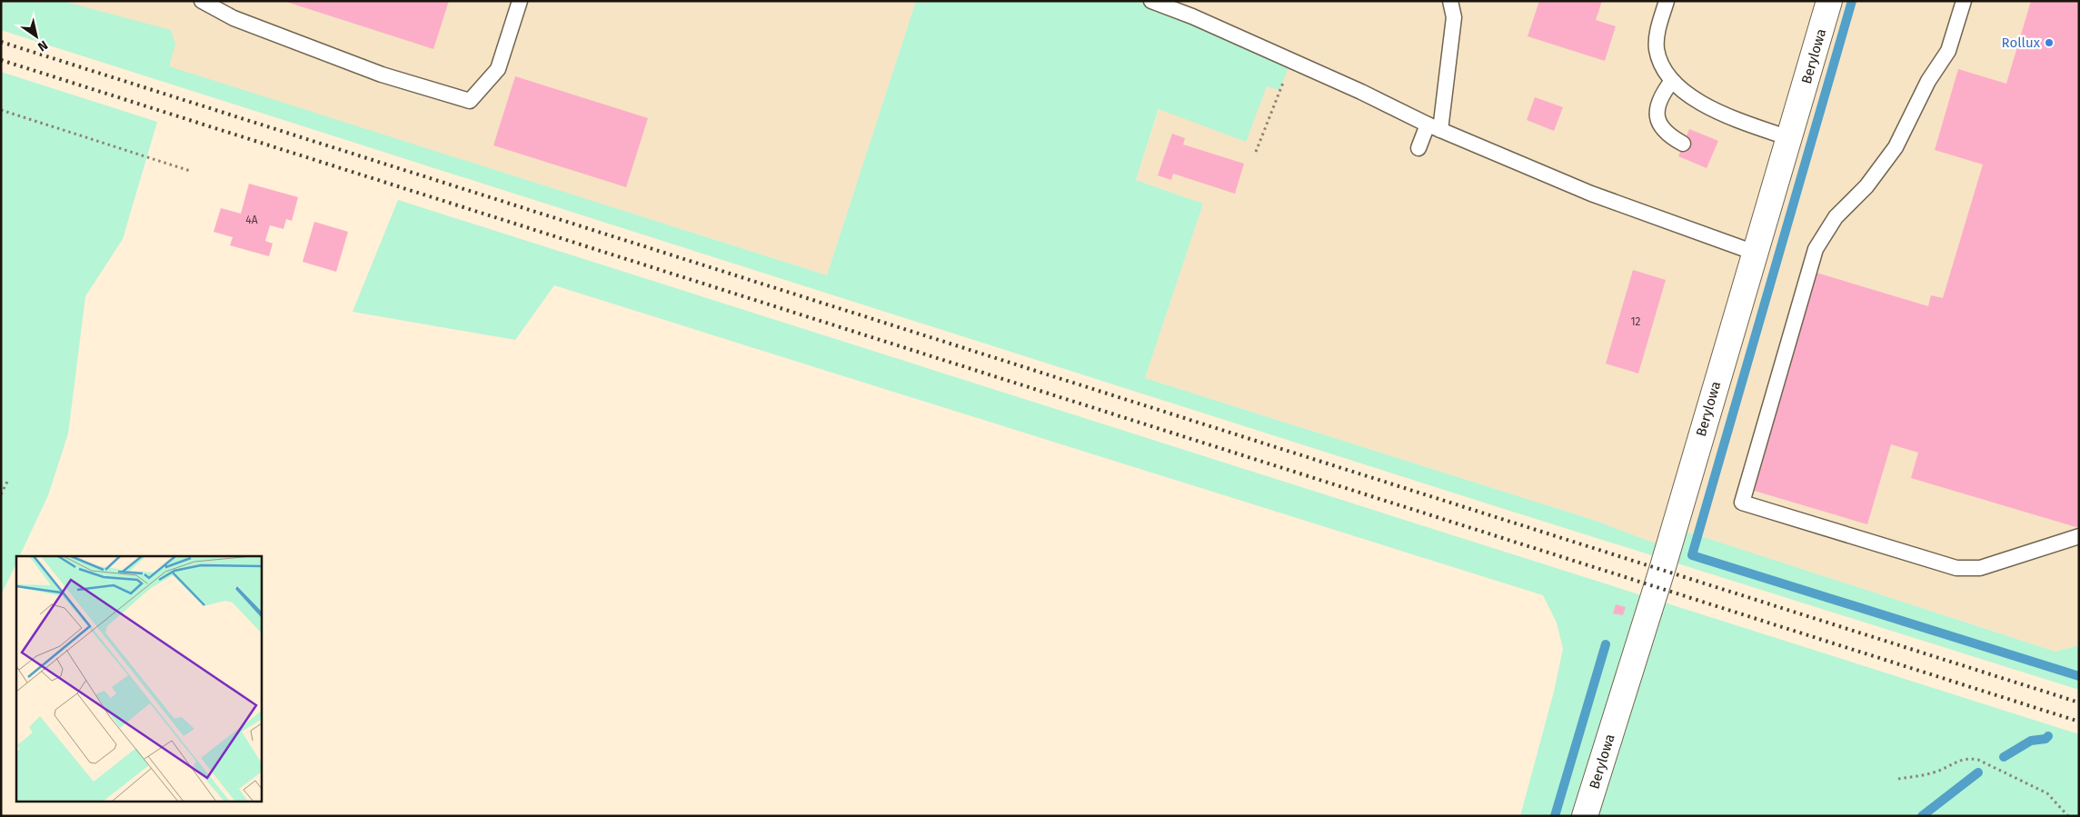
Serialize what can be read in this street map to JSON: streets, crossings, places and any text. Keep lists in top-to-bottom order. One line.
{"streets":{"street":["Berylowa"]},"places":["Rollux"],"house_numbers":["4A","12"],"north":"bottom right"}
